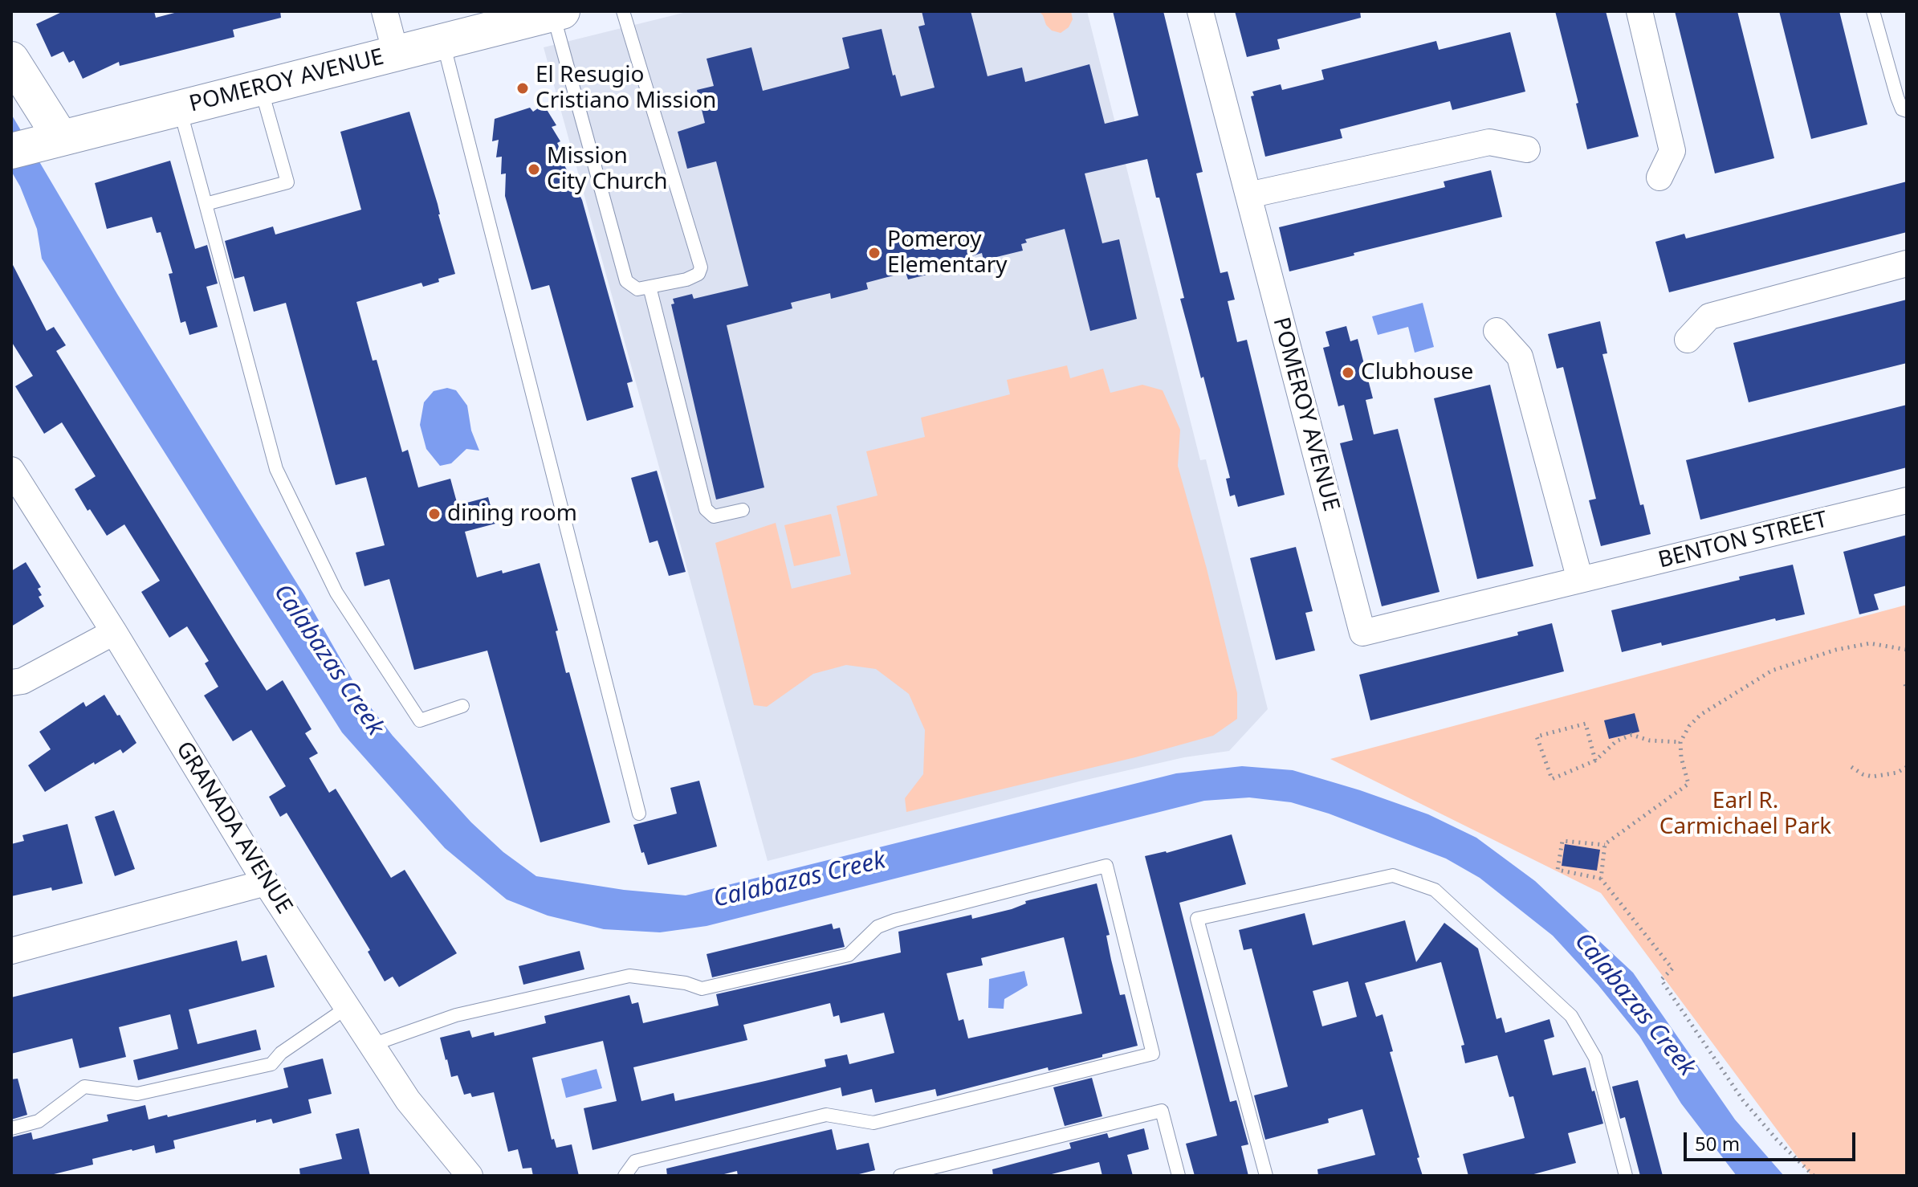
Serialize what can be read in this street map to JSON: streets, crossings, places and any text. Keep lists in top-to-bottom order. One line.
{"streets":{"street":["POMEROY AVENUE","BENTON STREET","GRANADA AVENUE"]},"crossings":[["POMEROY AVENUE","BENTON STREET"]],"water":["Calabazas Creek"],"parks":["Earl R. Carmichael Park"],"places":["El Resugio Cristiano Mission","Mission City Church","Pomeroy Elementary","Clubhouse","dining room"],"scale_bar":"50 m"}
